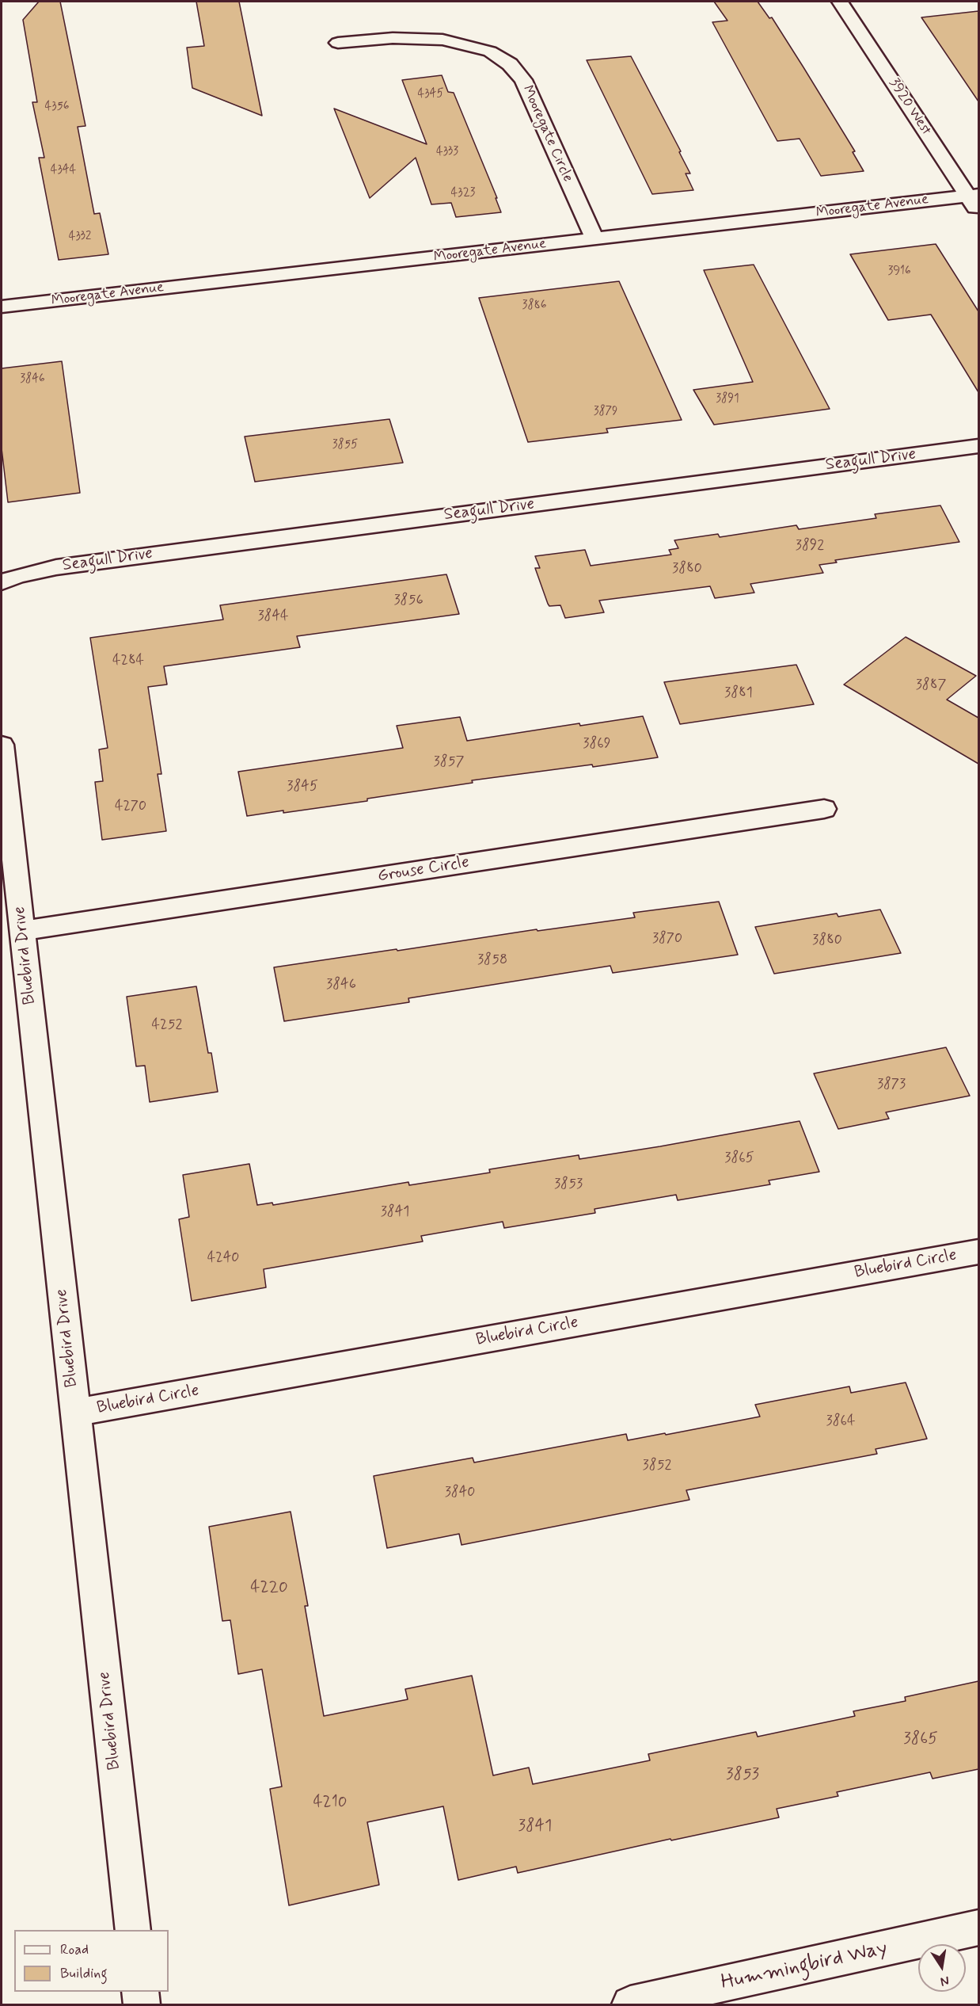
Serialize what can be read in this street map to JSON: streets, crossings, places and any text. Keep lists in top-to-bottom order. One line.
{"streets":{"street":["3920 West","Mooregate Circle","Mooregate Avenue","Seagull Drive","Grouse Circle","Bluebird Drive","Bluebird Circle","Hummingbird Way"]},"crossings":[["3920 West","Mooregate Avenue"],["Mooregate Circle","Mooregate Avenue"],["Grouse Circle","Bluebird Drive"],["Bluebird Drive","Bluebird Circle"]],"house_numbers":["4345","4356","4333","4344","4323","4332","3916","3886","3846","3891","3879","3855","3892","3880","3856","3844","4284","3887","3881","3869","3857","3845","4270","3870","3880","3858","3846","4252","3873","3865","3853","3841","4240","3864","3852","3840","4220","3865","3853","4210","3841"],"legend":["Road","Building"],"north":"bottom"}
